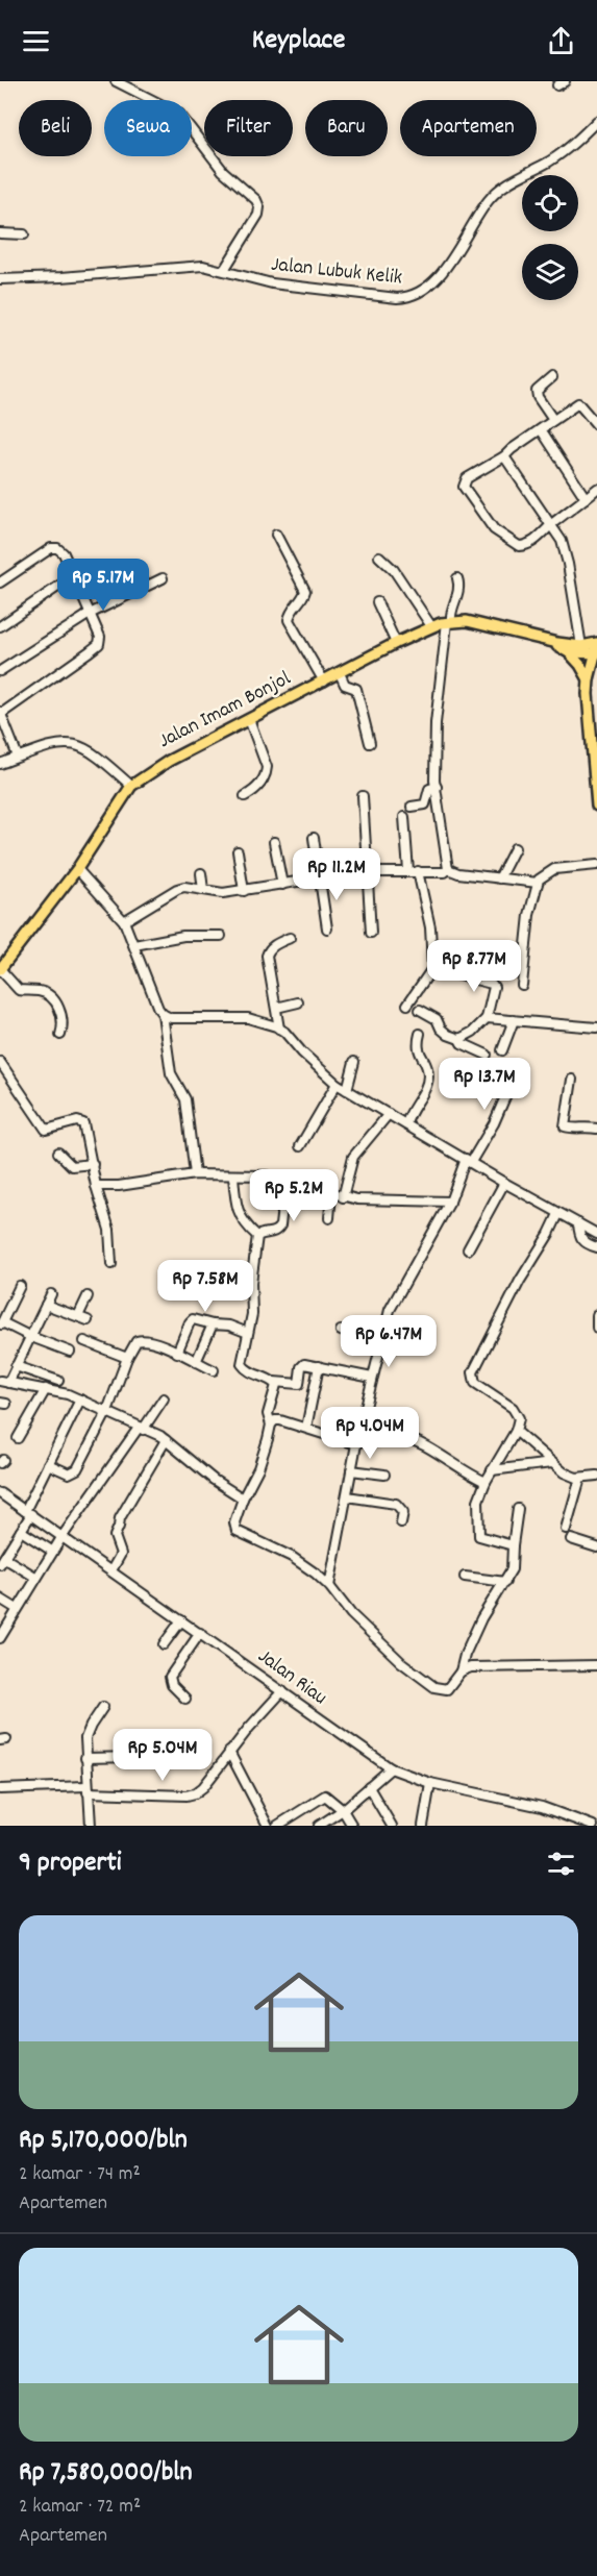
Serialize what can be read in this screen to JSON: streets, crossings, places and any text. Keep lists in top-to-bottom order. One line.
{"streets":{"main road":["Jalan Imam Bonjol"],"street":["Jalan Lubuk Kelik","Jalan Riau"]},"page":{"header":"Keyplace","chip":["Beli","Sewa","Filter","Baru","Apartemen"],"price":["Rp 5.17M","Rp 11.2M","Rp 8.77M","Rp 13.7M","Rp 5.2M","Rp 7.58M","Rp 6.47M","Rp 4.04M","Rp 5.04M"],"heading":"9 properti","list":[{"name":"Rp 5,170,000/bln","note":"2 kamar · 74 m² · Apartemen"},{"name":"Rp 7,580,000/bln","note":"2 kamar · 72 m² · Apartemen"}]}}
